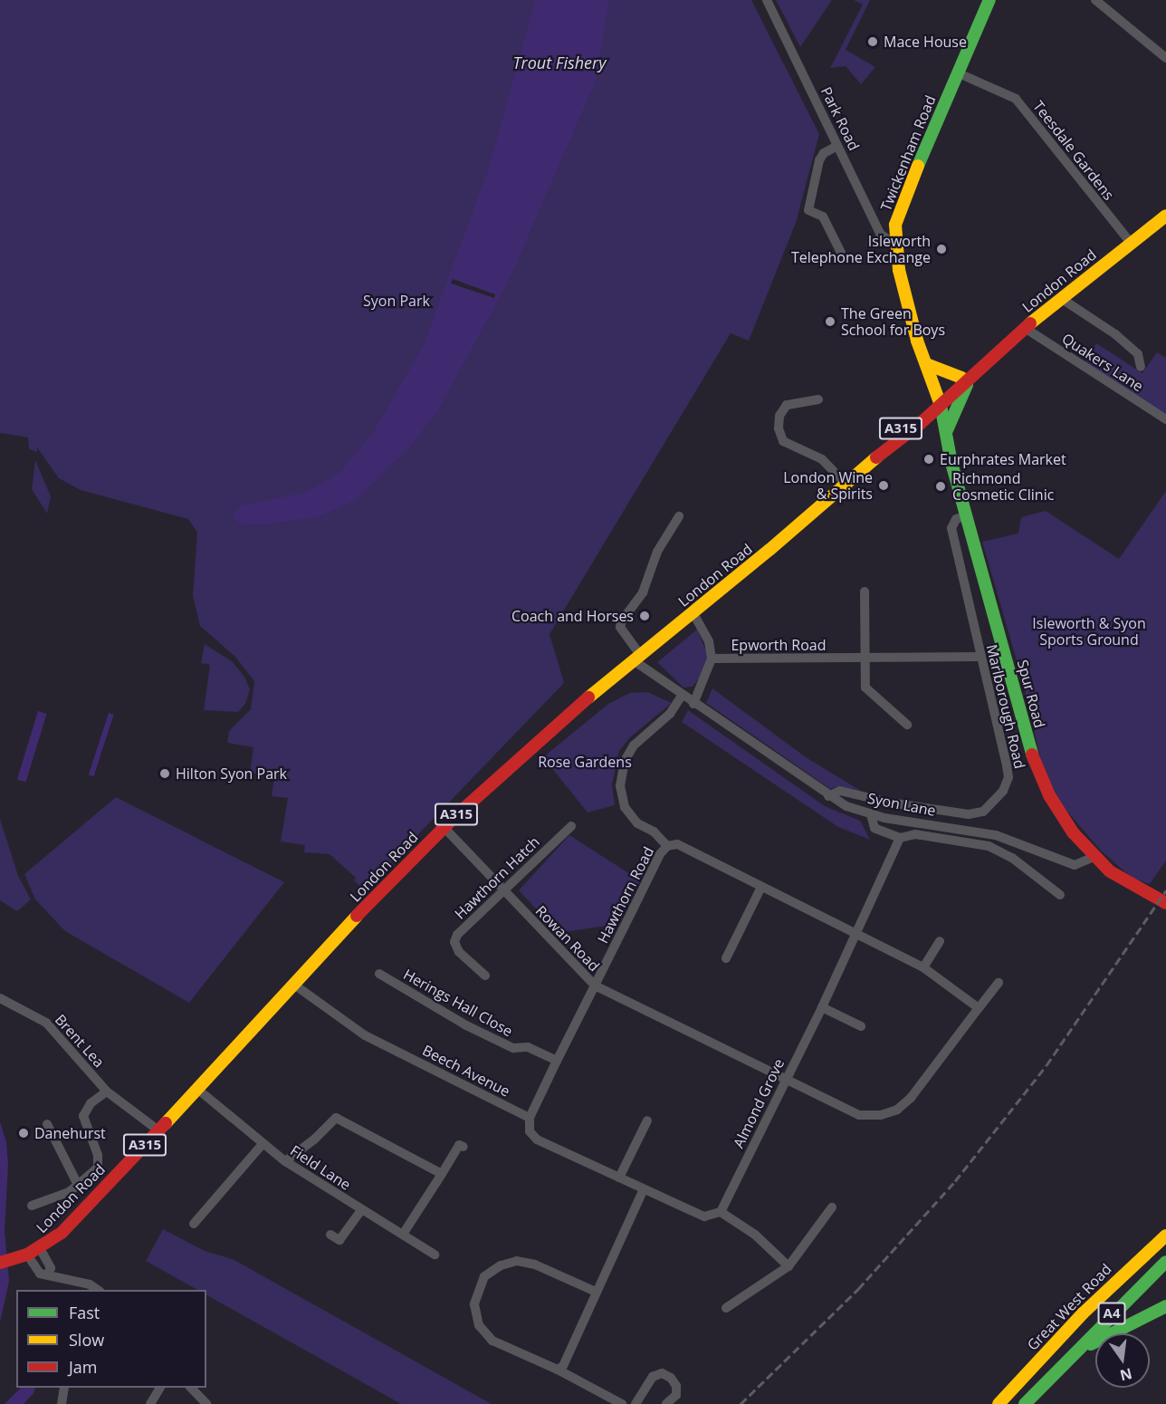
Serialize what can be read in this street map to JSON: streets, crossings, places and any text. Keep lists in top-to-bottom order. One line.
{"streets":{"main road":["Twickenham Road","London Road","A315","Spur Road","Great West Road","A4"],"street":["Park Road","Teesdale Gardens","Quakers Lane","Epworth Road","Marlborough Road","Syon Lane","Hawthorn Hatch","Hawthorn Road","Rowan Road","Herings Hall Close","Brent Lea","Beech Avenue","Almond Grove","Field Lane"]},"crossings":[["Park Road","Twickenham Road"],["Teesdale Gardens","Twickenham Road"],["Teesdale Gardens","London Road"],["Twickenham Road","London Road"],["Twickenham Road","Spur Road"],["London Road","Quakers Lane"],["London Road","A315"],["London Road","Epworth Road"],["London Road","Spur Road"],["London Road","Syon Lane"],["London Road","Rowan Road"],["London Road","Brent Lea"],["London Road","Beech Avenue"],["London Road","Field Lane"],["Epworth Road","Marlborough Road"],["Spur Road","Marlborough Road"],["Spur Road","Syon Lane"],["Marlborough Road","Syon Lane"],["Hawthorn Hatch","Rowan Road"],["Hawthorn Road","Rowan Road"],["Hawthorn Road","Herings Hall Close"],["Hawthorn Road","Beech Avenue"],["Hawthorn Road","Almond Grove"],["Rowan Road","Almond Grove"]],"water":["Trout Fishery"],"parks":["Syon Park","Isleworth & Syon Sports Ground","Rose Gardens"],"places":["Mace House","Isleworth Telephone Exchange","The Green School for Boys","Eurphrates Market","London Wine & Spirits","Richmond Cosmetic Clinic","Coach and Horses","Hilton Syon Park","Danehurst"],"legend":["Fast","Slow","Jam"],"north":"bottom"}
